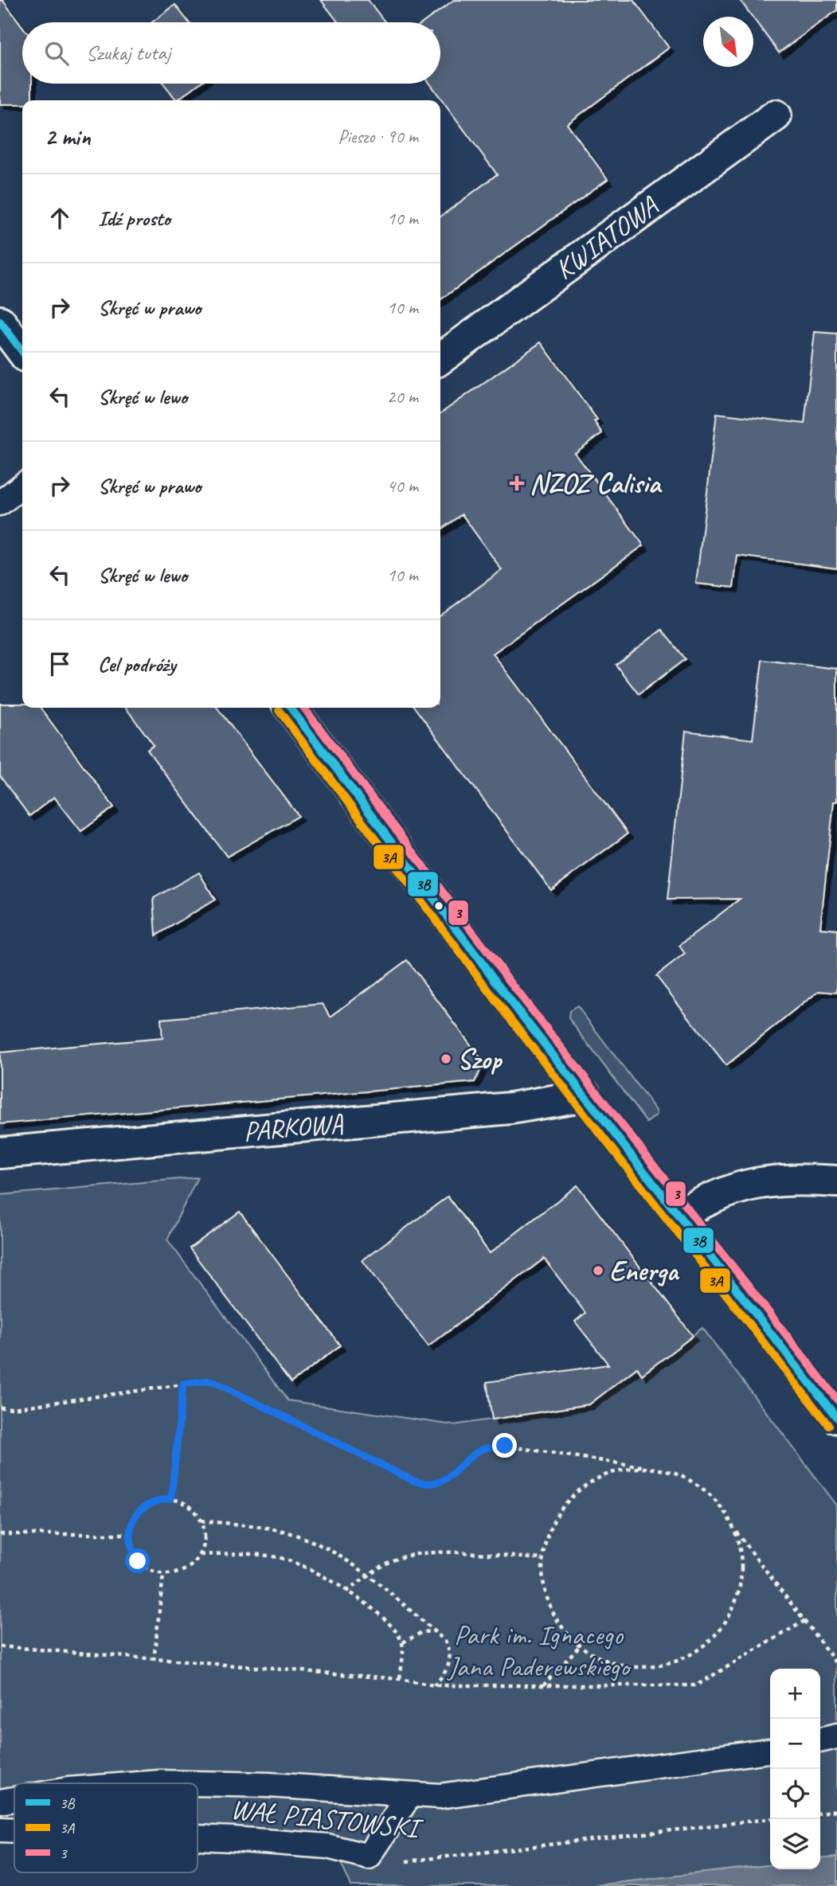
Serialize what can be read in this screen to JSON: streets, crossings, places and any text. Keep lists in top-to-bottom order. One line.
{"streets":{"street":["KWIATOWA","PARKOWA"],"lane":["WAŁ PIASTOWSKI"]},"parks":["Park im. Ignacego Jana Paderewskiego"],"places":{"health":["NZOZ Calisia"],"other":["Szop","Energa"]},"lines":["transit line 3B","transit line 3","transit line 3A"],"legend":["3B","3A","3"],"north":"bottom right","page":{"search":"Szukaj tutaj","heading":["2 min","Pieszo · 90 m"],"list":[["Idź prosto","10 m"],["Skręć w prawo","10 m"],["Skręć w lewo","20 m"],["Skręć w prawo","40 m"],["Skręć w lewo","10 m"],"Cel podróży"],"map_buttons":["+","−"]}}
